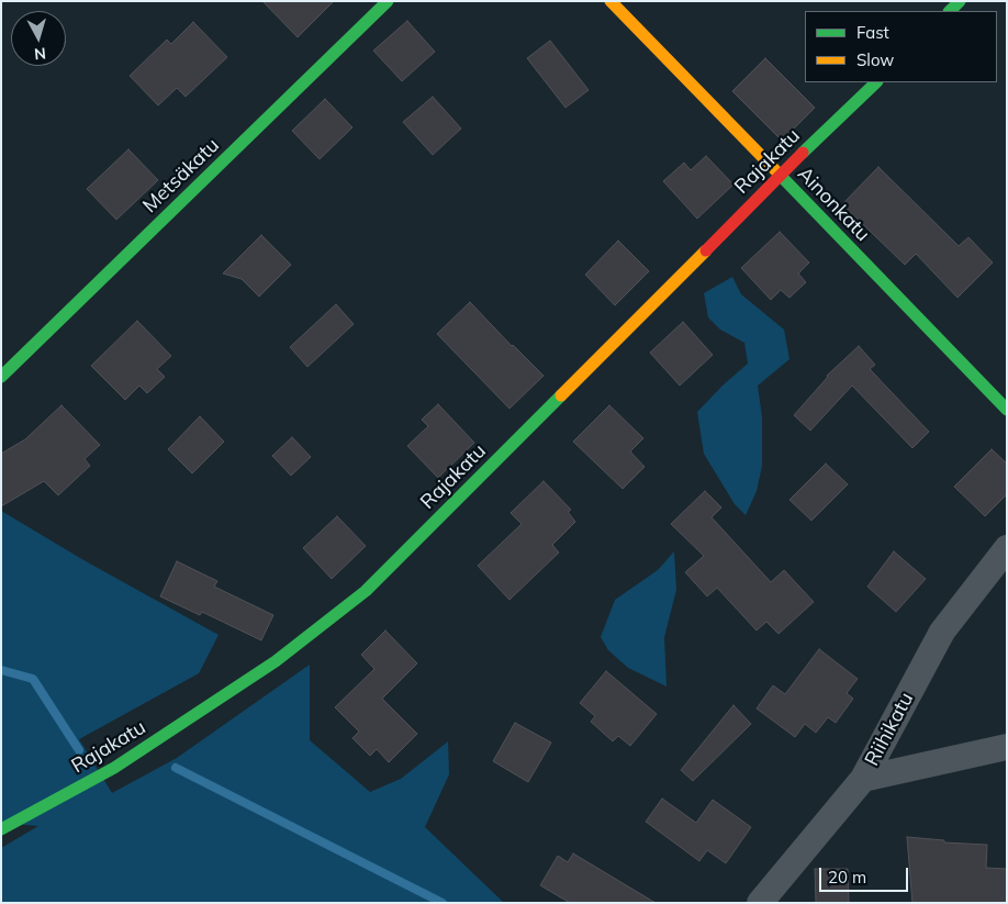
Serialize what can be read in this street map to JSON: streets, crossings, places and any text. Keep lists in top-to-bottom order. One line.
{"streets":{"street":["Rajakatu","Metsäkatu","Ainonkatu","Riihikatu"]},"crossings":[["Rajakatu","Ainonkatu"]],"legend":["Fast","Slow"],"scale_bar":"20 m","north":"bottom"}
